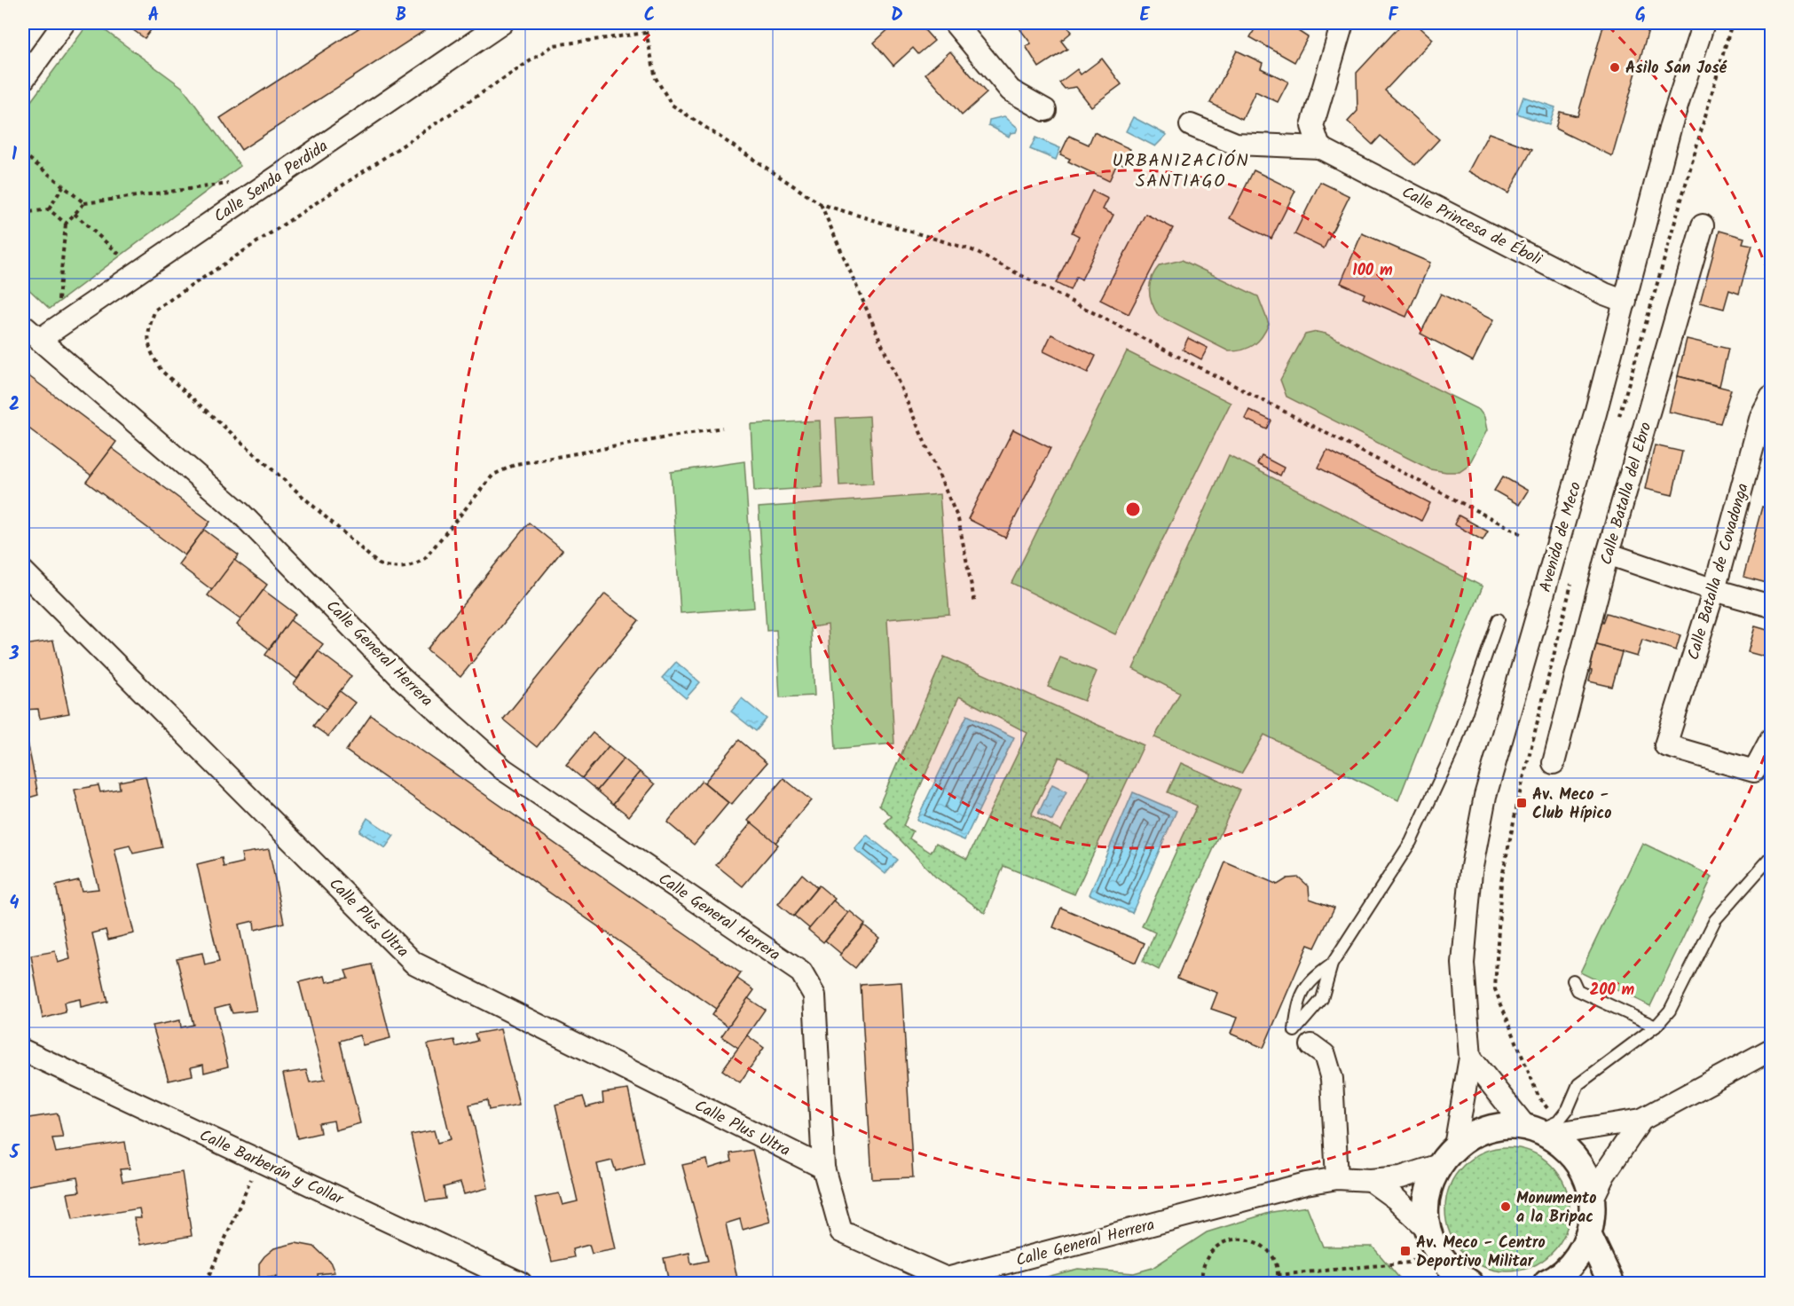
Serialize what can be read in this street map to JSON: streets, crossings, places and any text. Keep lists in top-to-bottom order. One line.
{"streets":{"street":["Calle Senda Perdida","Calle Princesa de Éboli","Calle Batalla del Ebro","Avenida de Meco","Calle Batalla de Covadonga","Calle General Herrera","Calle Plus Ultra","Calle Barberán y Collar"]},"crossings":[["Calle Senda Perdida","Calle General Herrera"],["Calle Princesa de Éboli","Avenida de Meco"],["Calle General Herrera","Calle Plus Ultra"]],"districts":["URBANIZACIÓN SANTIAGO"],"places":{"other":["Asilo San José","Monumento a la Bripac"],"transit":["Av. Meco - Club Hípico","Av. Meco - Centro Deportivo Militar"]},"grid":{"columns":["A","B","C","D","E","F","G"],"rows":["1","2","3","4","5"]},"rings":["100 m","200 m"]}
